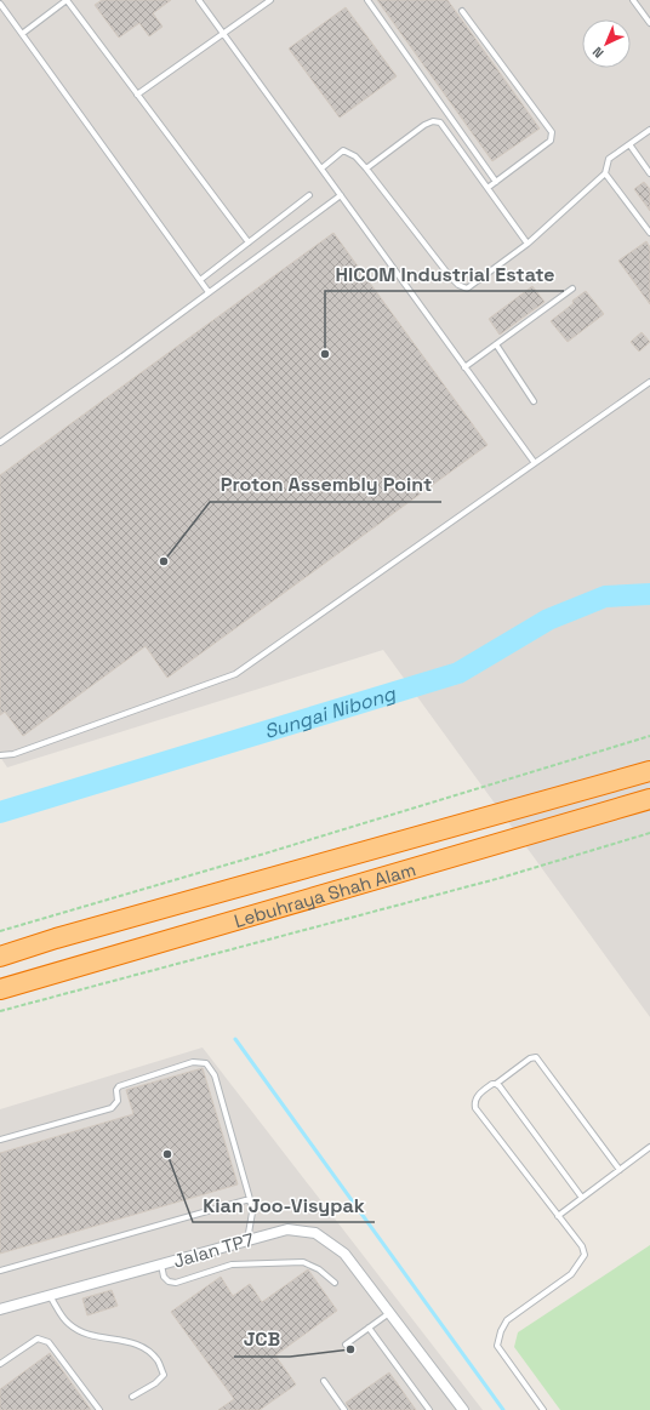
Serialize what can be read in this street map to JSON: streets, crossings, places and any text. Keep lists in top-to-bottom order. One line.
{"streets":{"highway":["Lebuhraya Shah Alam"],"street":["Jalan TP7"]},"water":["Sungai Nibong"],"places":["HICOM Industrial Estate","Proton Assembly Point","Kian Joo-Visypak","JCB"],"north":"bottom left"}
